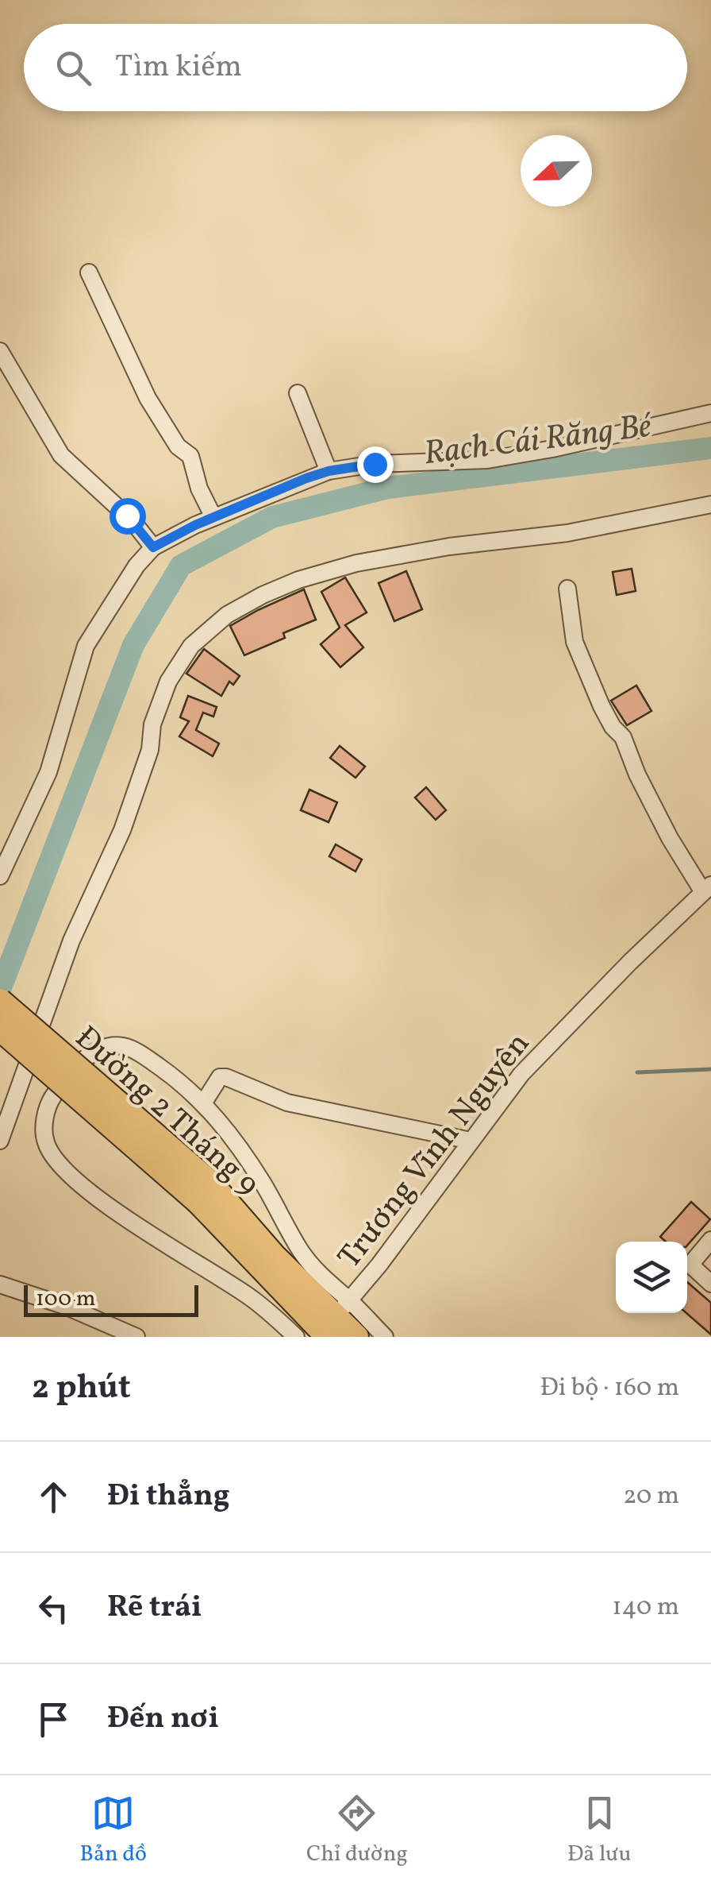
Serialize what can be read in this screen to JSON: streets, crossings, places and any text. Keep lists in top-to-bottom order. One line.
{"streets":{"highway":["Đường 2 Tháng 9"],"street":["Trương Vĩnh Nguyên"]},"crossings":[["Đường 2 Tháng 9","Trương Vĩnh Nguyên"]],"water":["Rạch Cái Răng Bé"],"scale_bar":"100 m","north":"left","page":{"search":"Tìm kiếm","scale":"100 m","heading":["2 phút","Đi bộ · 160 m"],"list":[["Đi thẳng","20 m"],["Rẽ trái","140 m"],"Đến nơi"],"nav":["Bản đồ","Chỉ đường","Đã lưu"]}}
